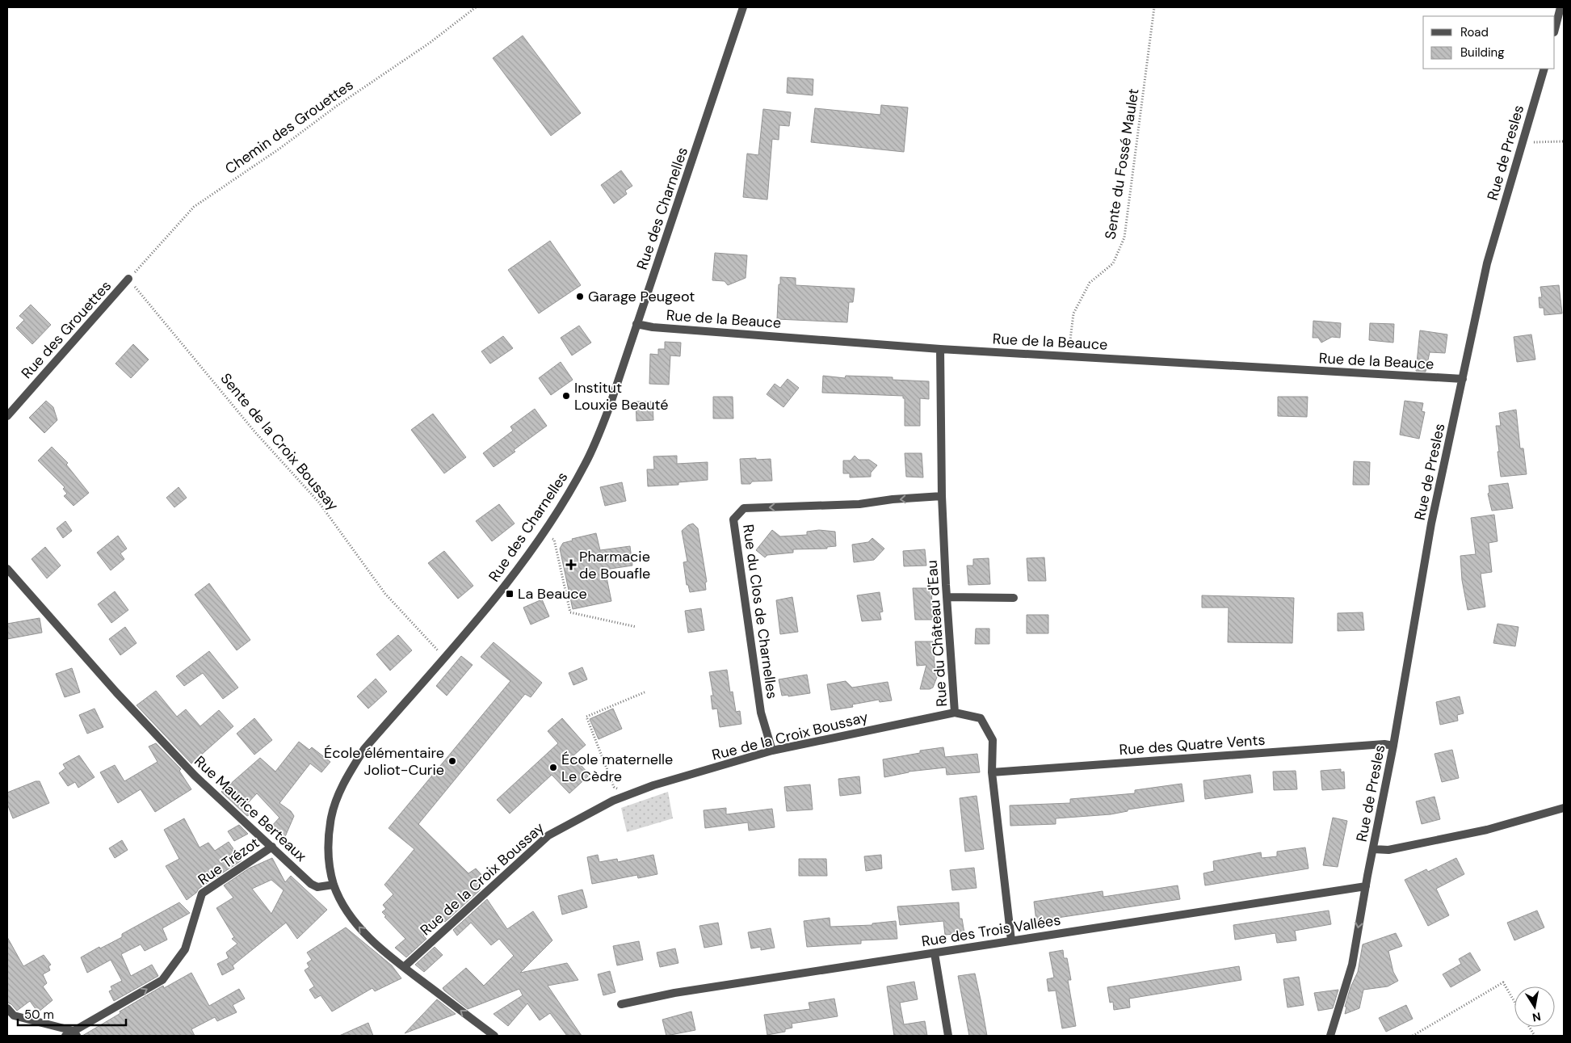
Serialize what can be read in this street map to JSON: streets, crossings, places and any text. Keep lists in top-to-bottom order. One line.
{"streets":{"street":["Rue de Presles","Rue des Charnelles","Rue de la Beauce","Rue des Grouettes","Rue du Clos de Charnelles","Rue du Château d'Eau","Rue de la Croix Boussay","Rue des Quatre Vents","Rue Maurice Berteaux","Rue Trézot","Rue des Trois Vallées"],"path":["Chemin des Grouettes","Sente du Fossé Maulet","Sente de la Croix Boussay"]},"crossings":[["Chemin des Grouettes","Rue des Grouettes"],["Chemin des Grouettes","Sente de la Croix Boussay"],["Rue de Presles","Rue de la Beauce"],["Rue de Presles","Rue des Quatre Vents"],["Rue de Presles","Rue des Trois Vallées"],["Sente du Fossé Maulet","Rue de la Beauce"],["Rue des Charnelles","Rue de la Beauce"],["Rue des Charnelles","Sente de la Croix Boussay"],["Rue des Charnelles","Rue Maurice Berteaux"],["Rue de la Beauce","Rue du Château d'Eau"],["Rue des Grouettes","Sente de la Croix Boussay"],["Rue du Clos de Charnelles","Rue du Château d'Eau"],["Rue du Clos de Charnelles","Rue de la Croix Boussay"],["Rue du Château d'Eau","Rue de la Croix Boussay"],["Rue du Château d'Eau","Rue des Quatre Vents"],["Rue du Château d'Eau","Rue des Trois Vallées"],["Rue Maurice Berteaux","Rue Trézot"]],"one_way":["Rue Trézot"],"places":{"other":["Garage Peugeot","Institut Louxie Beauté","École élémentaire Joliot-Curie","École maternelle Le Cèdre"],"health":["Pharmacie de Bouafle"],"transit":["La Beauce"]},"legend":["Road","Building"],"scale_bar":"50 m","north":"bottom"}
